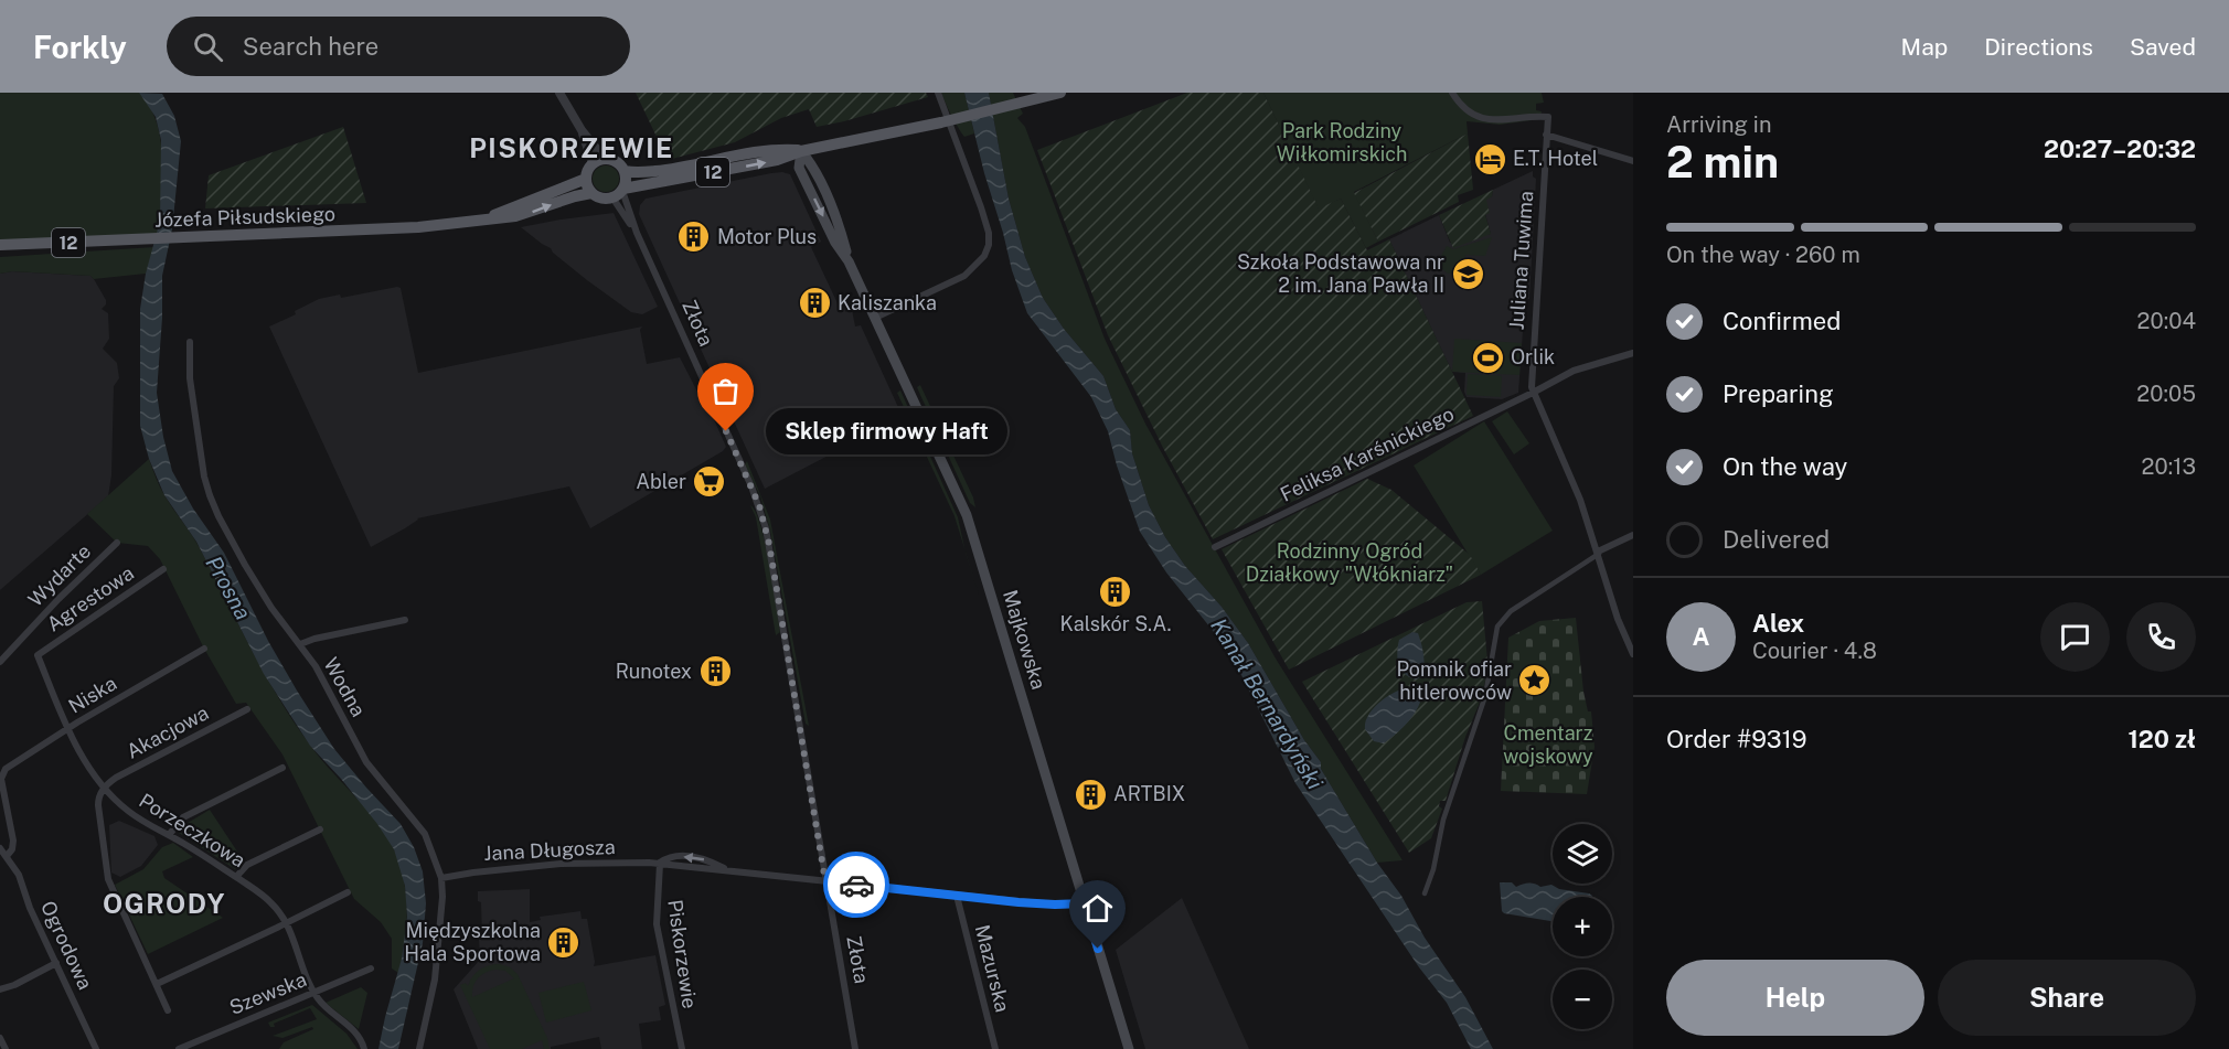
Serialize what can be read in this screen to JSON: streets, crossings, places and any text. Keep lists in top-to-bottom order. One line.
{"streets":{"main road":["12","Józefa Piłsudskiego","Majkowska"],"street":["Juliana Tuwima","Złota","Feliksa Karśnickiego","Wydarte","Agrestowa","Wodna","Niska","Akacjowa","Porzeczkowa","Jana Długosza","Ogrodowa","Piskorzewie","Mazurska","Szewska"]},"crossings":[["12","Józefa Piłsudskiego"],["12","Złota"],["12","Majkowska"],["Józefa Piłsudskiego","Złota"],["Juliana Tuwima","Feliksa Karśnickiego"],["Złota","Jana Długosza"],["Agrestowa","Porzeczkowa"],["Majkowska","Jana Długosza"],["Wodna","Jana Długosza"],["Niska","Porzeczkowa"],["Niska","Ogrodowa"],["Akacjowa","Porzeczkowa"],["Porzeczkowa","Szewska"],["Jana Długosza","Piskorzewie"],["Jana Długosza","Mazurska"]],"districts":["PISKORZEWIE","OGRODY"],"water":["Prosna","Kanał Bernardyński"],"parks":["Park Rodziny Wiłkomirskich","Rodzinny Ogród Działkowy \"Włókniarz\"","Cmentarz wojskowy"],"places":{"hotel":["E.T. Hotel"],"building":["Motor Plus","Kaliszanka","Kalskór S.A.","Runotex","ARTBIX","Międzyszkolna Hala Sportowa"],"school or university":["Szkoła Podstawowa nr 2 im. Jana Pawła II"],"sports":["Orlik"],"other":["Sklep firmowy Haft"],"supermarket":["Abler"],"place":["Pomnik ofiar hitlerowców"]},"page":{"header":"Forkly","search":"Search here","nav":["Map","Directions","Saved"],"heading":["2 min","Arriving in","20:27–20:32"],"panel":["Alex","Courier · 4.8","Order #9319","120 zł"],"bar":"On the way · 260 m","list":[["Confirmed","20:04"],["Preparing","20:05"],["On the way","20:13"],"Delivered"],"bubble":"Sklep firmowy Haft","round":"A","map_buttons":["+","−"],"buttons":["Help","Share"]}}
